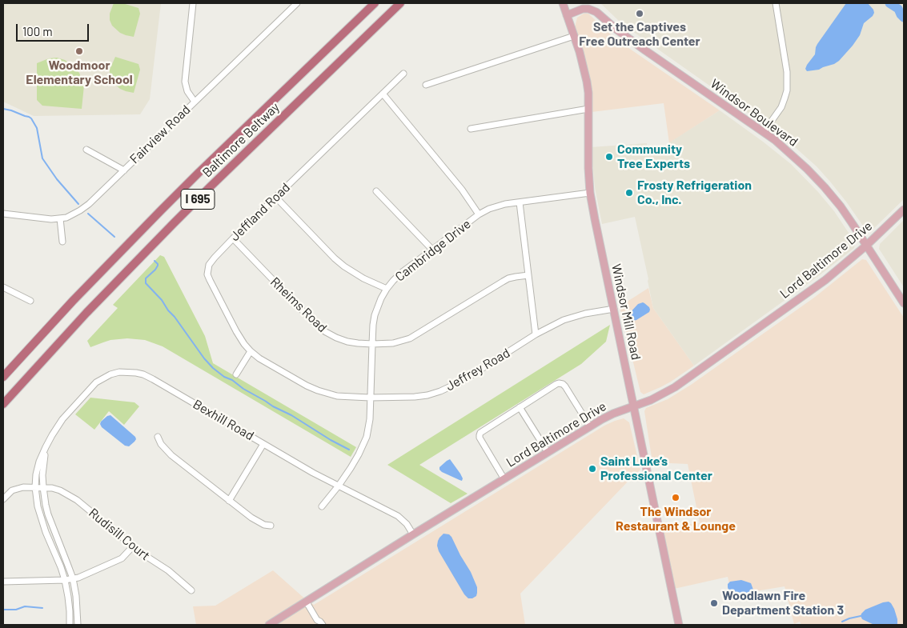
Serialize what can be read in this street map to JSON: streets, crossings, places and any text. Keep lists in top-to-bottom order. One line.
{"streets":{"highway":["Baltimore Beltway","I 695"],"main road":["Windsor Boulevard","Lord Baltimore Drive","Windsor Mill Road"],"street":["Fairview Road","Jeffland Road","Cambridge Drive","Rheims Road","Jeffrey Road","Bexhill Road","Rudisill Court"]},"crossings":[["Windsor Boulevard","Lord Baltimore Drive"],["Windsor Boulevard","Windsor Mill Road"],["Jeffland Road","Rheims Road"],["Jeffland Road","Jeffrey Road"],["Cambridge Drive","Rheims Road"],["Cambridge Drive","Windsor Mill Road"],["Cambridge Drive","Jeffrey Road"],["Cambridge Drive","Bexhill Road"],["Lord Baltimore Drive","Windsor Mill Road"],["Lord Baltimore Drive","Bexhill Road"],["Windsor Mill Road","Jeffrey Road"],["Bexhill Road","Rudisill Court"]],"places":["Set the Captives Free Outreach Center","Woodmoor Elementary School","Community Tree Experts","Frosty Refrigeration Co., Inc.","Saint Luke’s Professional Center","The Windsor Restaurant & Lounge","Woodlawn Fire Department Station 3"],"scale_bar":"100 m"}
